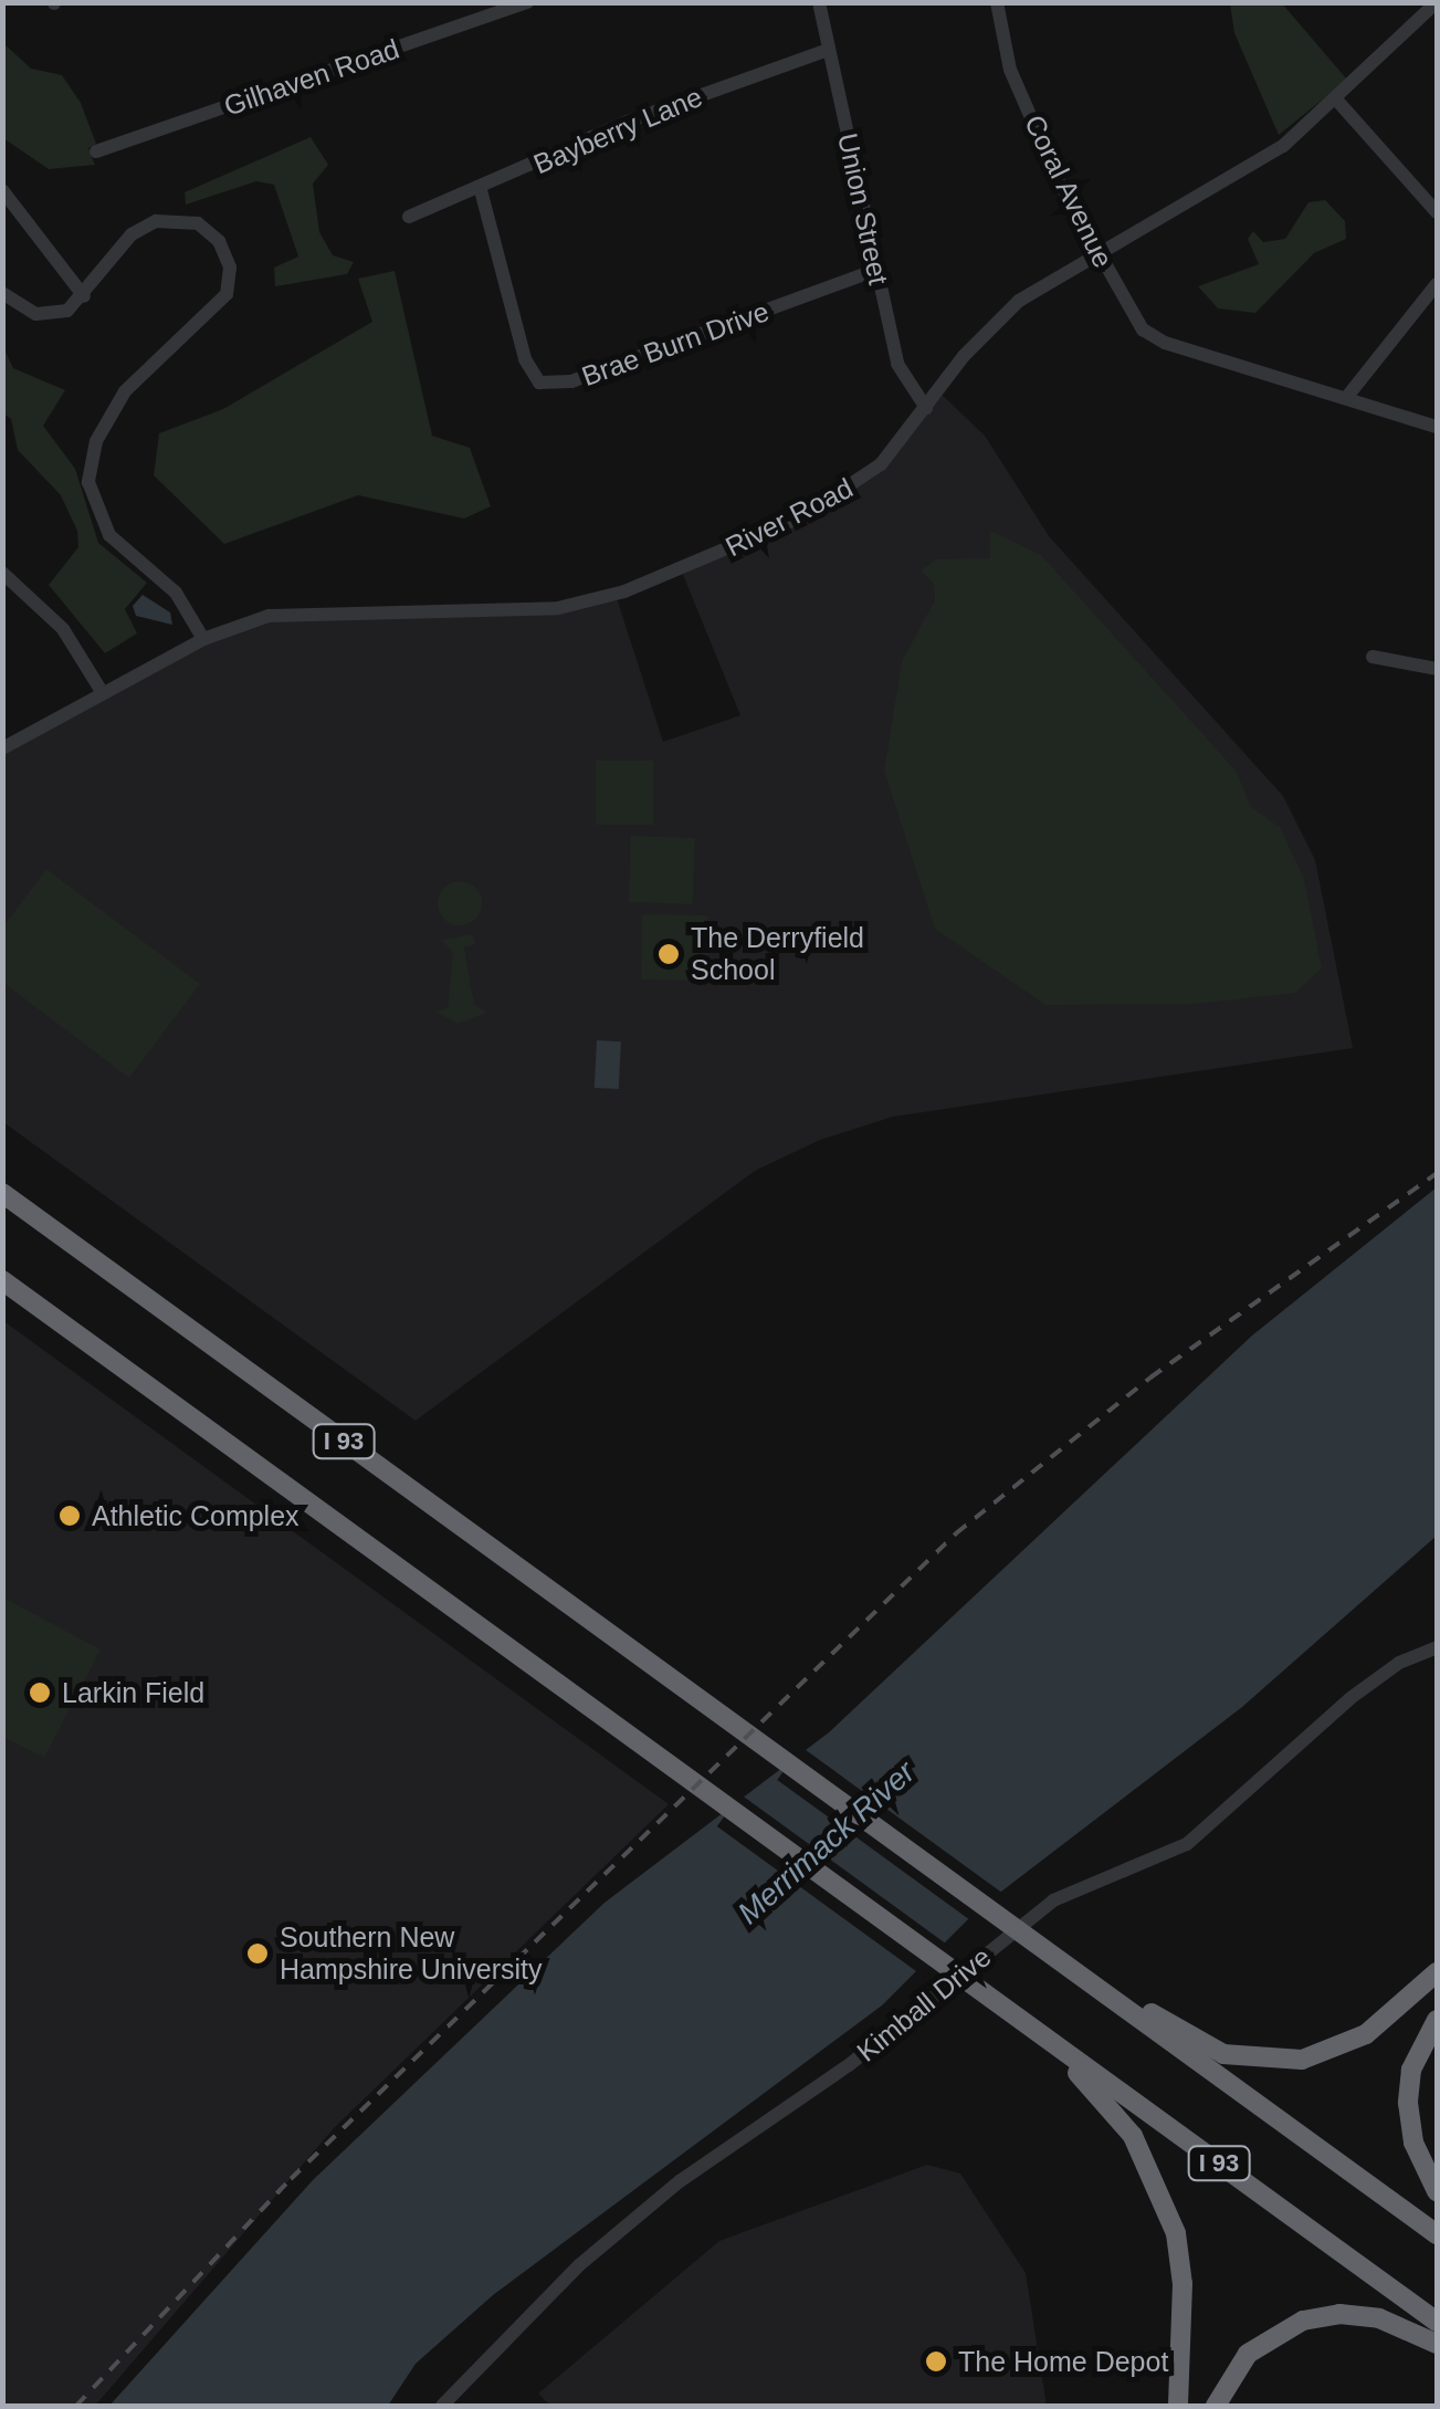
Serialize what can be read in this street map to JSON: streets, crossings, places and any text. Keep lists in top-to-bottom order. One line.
{"streets":{"highway":["I 93"],"street":["Gilhaven Road","Bayberry Lane","Coral Avenue","Union Street","Brae Burn Drive","River Road","Kimball Drive"]},"crossings":[["Bayberry Lane","Union Street"],["Bayberry Lane","Brae Burn Drive"],["Coral Avenue","River Road"],["Union Street","Brae Burn Drive"],["Union Street","River Road"]],"water":["Merrimack River"],"places":["The Derryfield School","Athletic Complex","Larkin Field","Southern New Hampshire University","The Home Depot"]}
